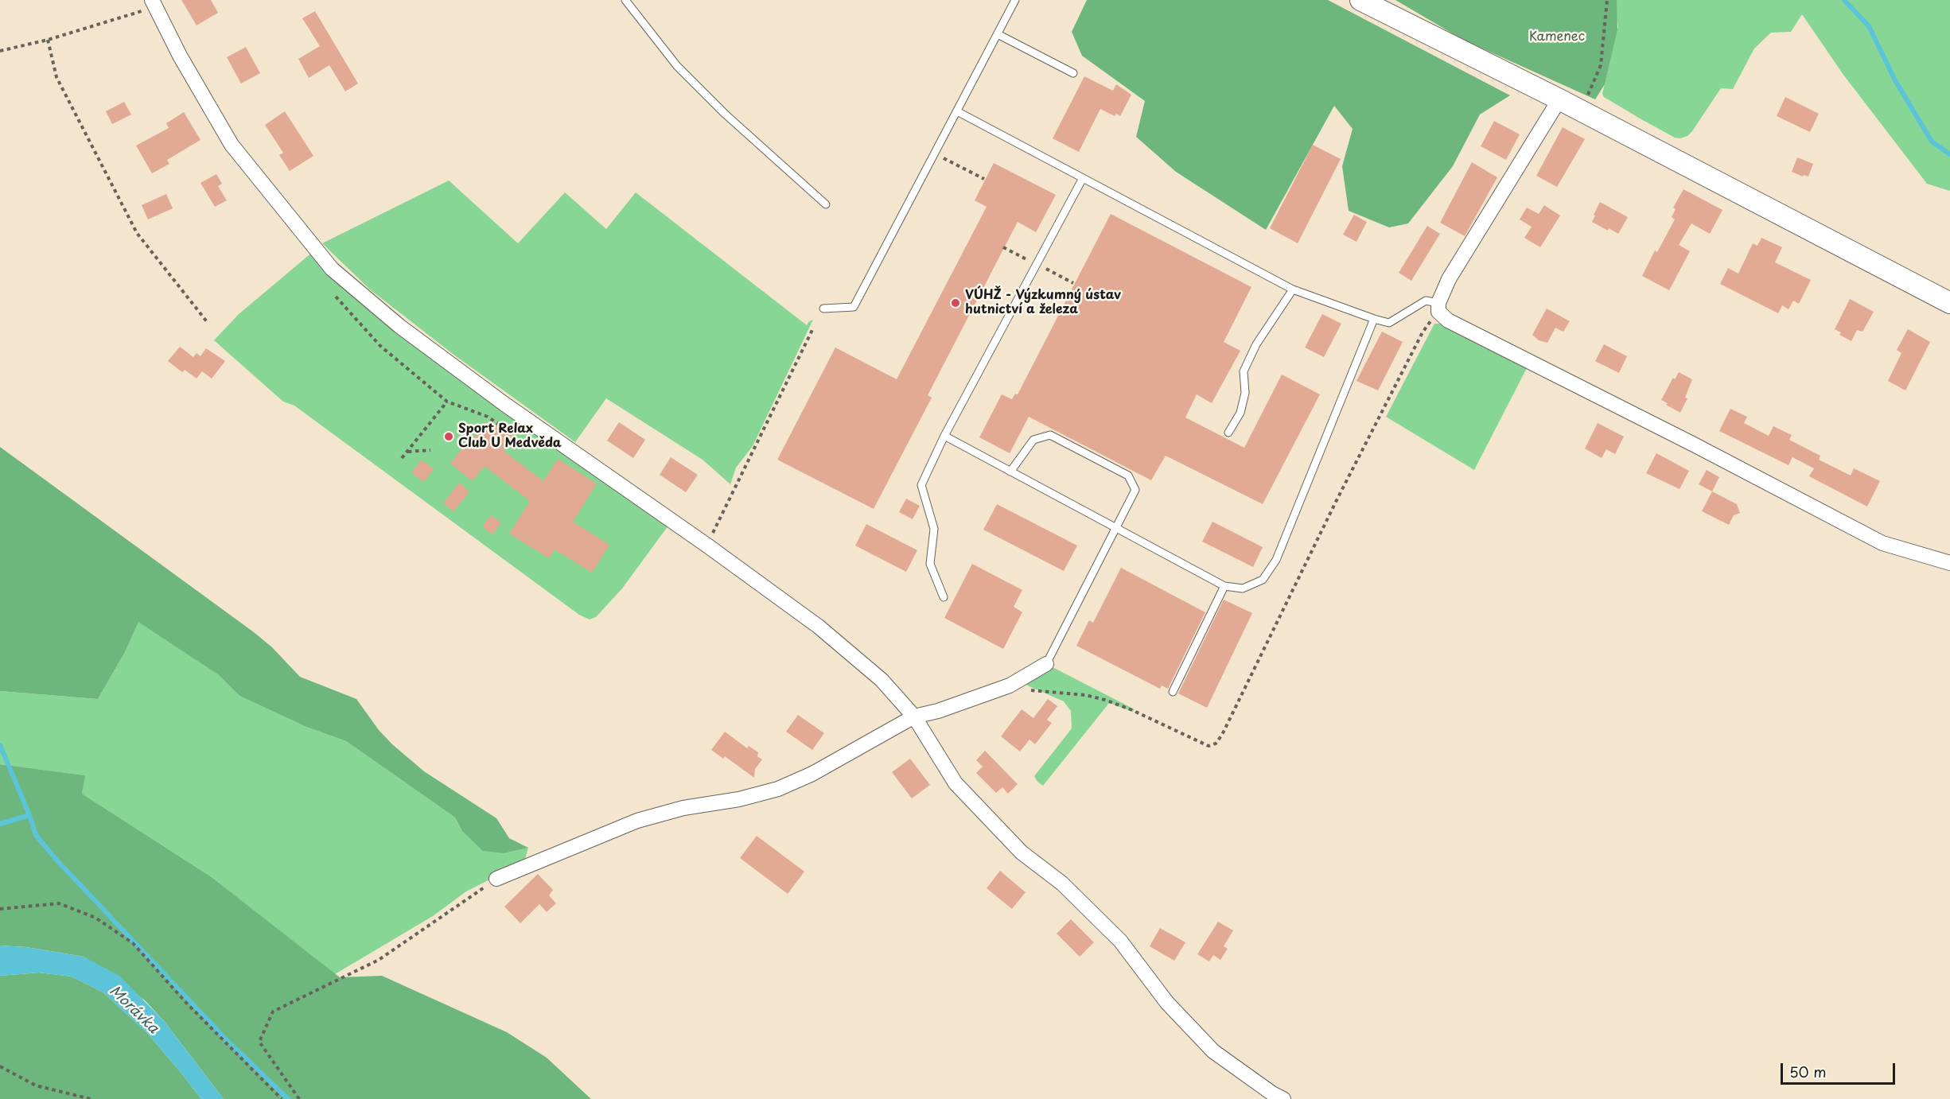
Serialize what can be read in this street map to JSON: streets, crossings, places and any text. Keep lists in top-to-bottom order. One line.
{"water":["Morávka"],"parks":["Kamenec"],"places":["VÚHŽ - Výzkumný ústav hutnictví a železa","Sport Relax Club U Medvěda"],"scale_bar":"50 m"}
